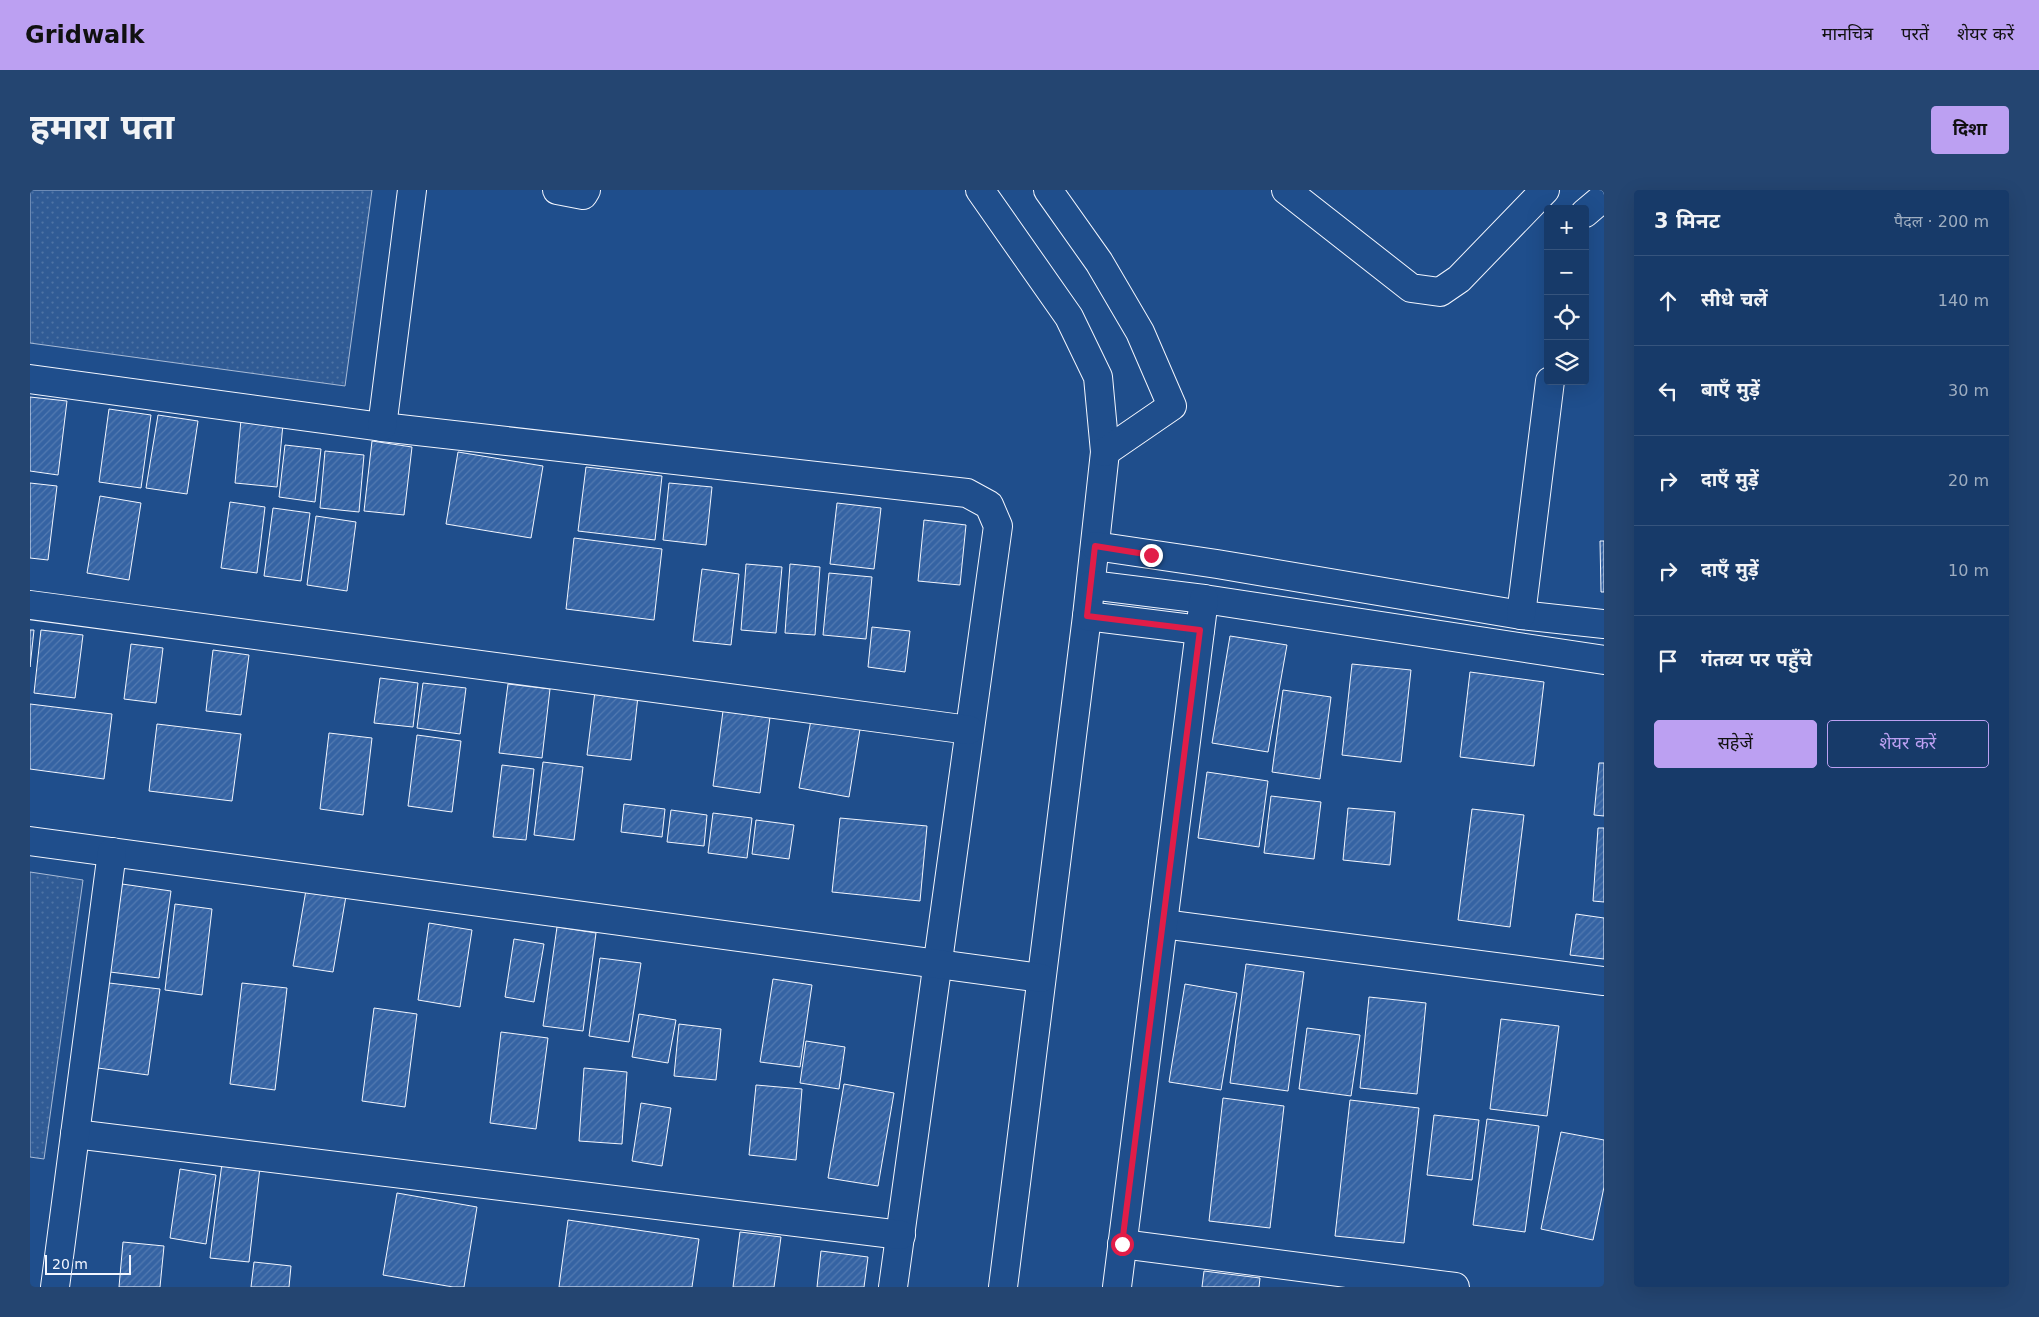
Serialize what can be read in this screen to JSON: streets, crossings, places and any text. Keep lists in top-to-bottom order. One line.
{"scale_bar":"20 m","page":{"header":"Gridwalk","nav":["मानचित्र","परतें","शेयर करें"],"buttons":["दिशा",["सहेजें","शेयर करें"]],"title":"हमारा पता","heading":["3 मिनट","पैदल · 200 m"],"map_buttons":["+","−"],"list":[["सीधे चलें","140 m"],["बाएँ मुड़ें","30 m"],["दाएँ मुड़ें","20 m"],["दाएँ मुड़ें","10 m"],"गंतव्य पर पहुँचे"],"scale":"20 m"}}
